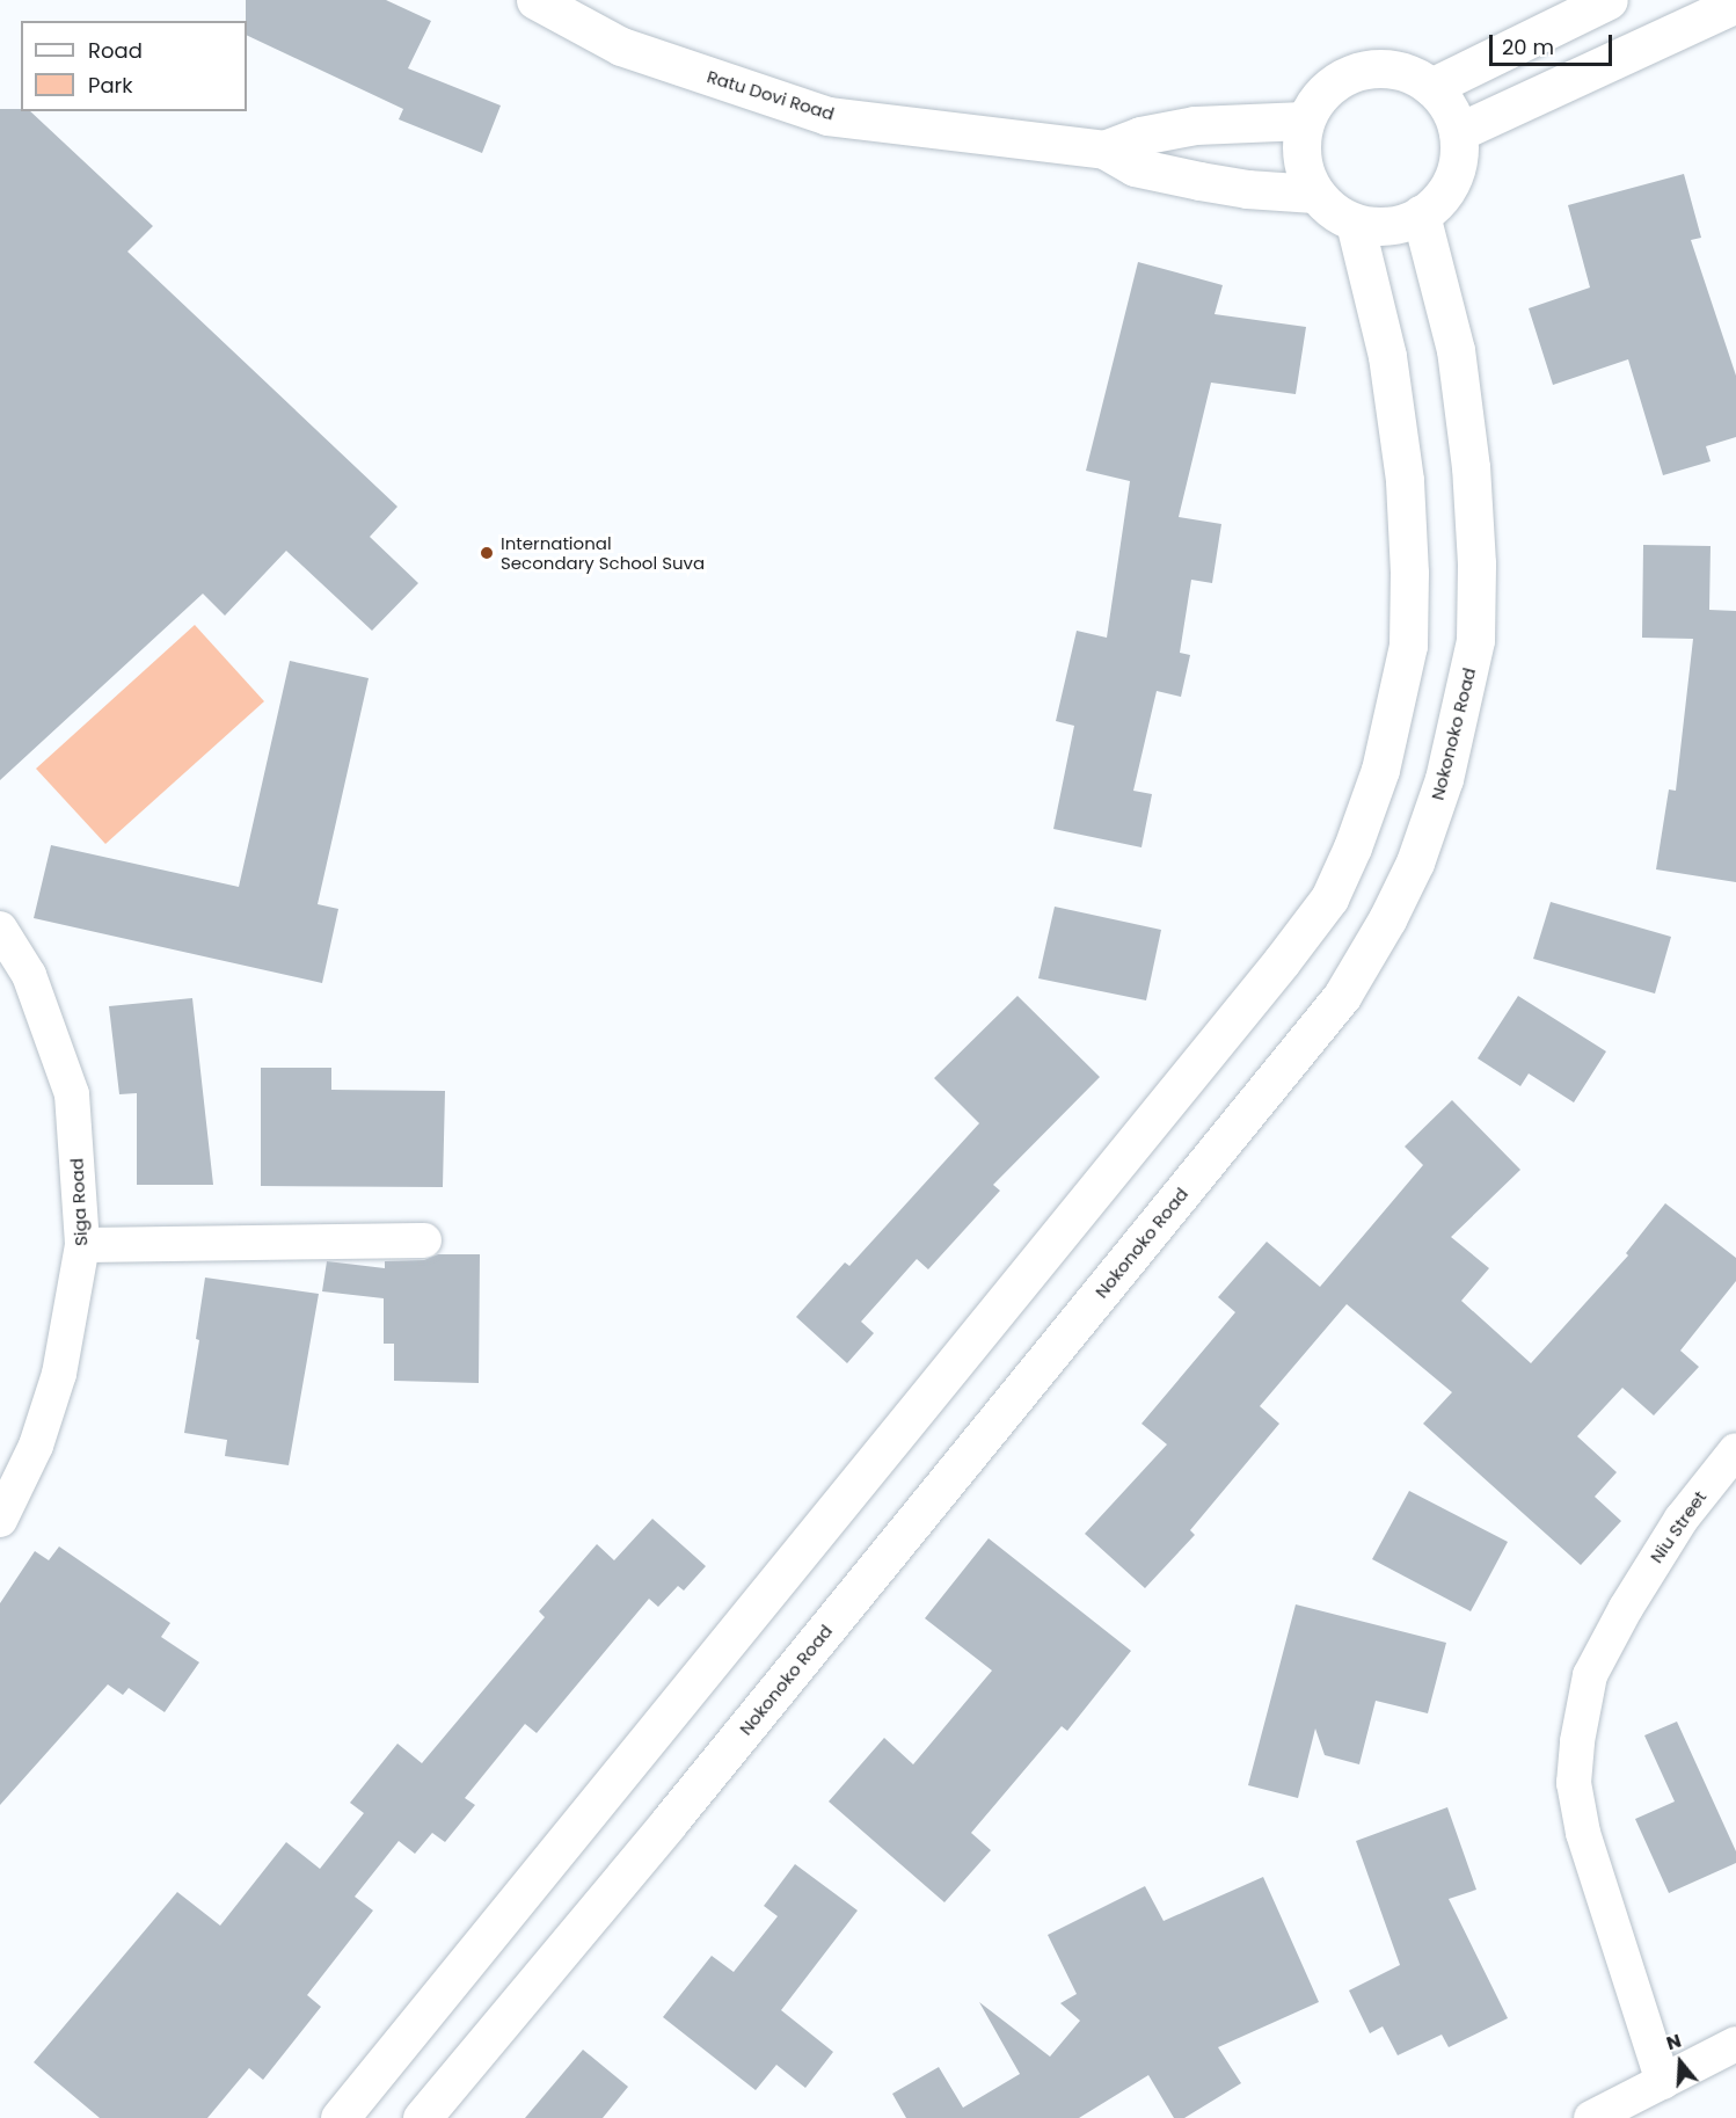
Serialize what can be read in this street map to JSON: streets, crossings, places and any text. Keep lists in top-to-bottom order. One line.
{"streets":{"main road":["Ratu Dovi Road","Nokonoko Road"],"street":["Siga Road","Niu Street"]},"crossings":[["Ratu Dovi Road","Nokonoko Road"]],"places":["International Secondary School Suva"],"legend":["Road","Park"],"scale_bar":"20 m","north":"top"}
